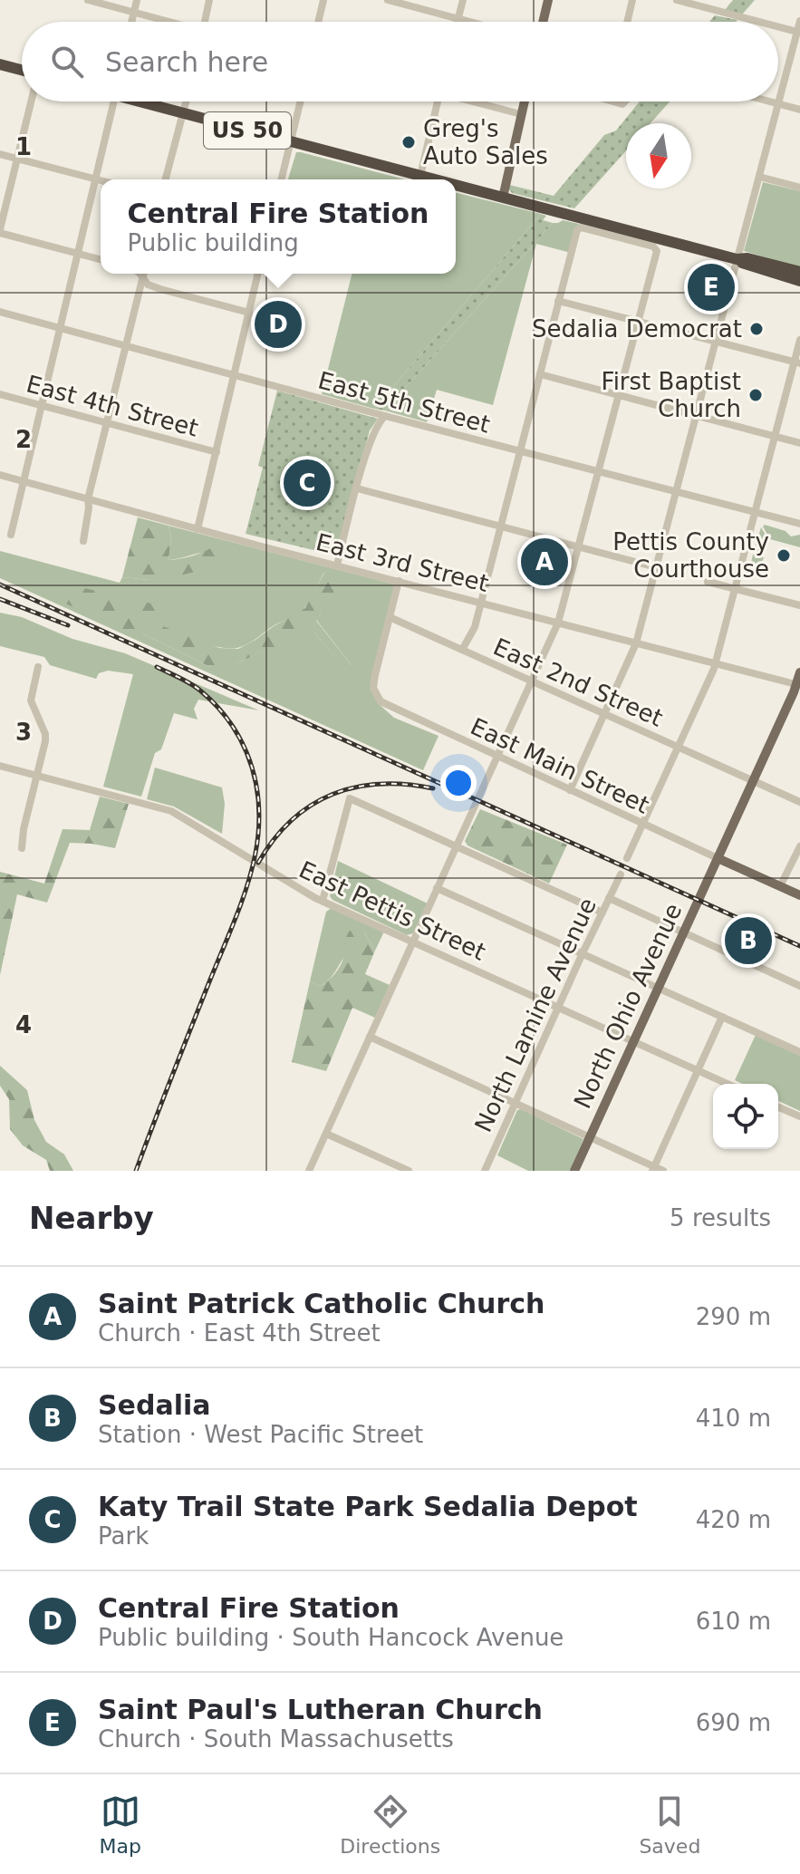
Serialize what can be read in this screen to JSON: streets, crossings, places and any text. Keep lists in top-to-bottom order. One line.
{"streets":{"highway":["US 50"],"main road":["North Ohio Avenue"],"street":["East 5th Street","East 4th Street","East 3rd Street","East 2nd Street","East Main Street","East Pettis Street","North Lamine Avenue"]},"crossings":[["East 3rd Street","North Ohio Avenue"],["East 2nd Street","East Main Street"],["East 2nd Street","North Ohio Avenue"],["East Main Street","North Ohio Avenue"],["East Pettis Street","North Ohio Avenue"],["East Pettis Street","North Lamine Avenue"]],"places":["Greg's Auto Sales","Sedalia Democrat","First Baptist Church","Pettis County Courthouse"],"north":"bottom","page":{"search":"Search here","popup":["Central Fire Station","Public building"],"pins":["E","D","C","A","B"],"heading":["Nearby","5 results"],"list":[{"mark":"A","name":"Saint Patrick Catholic Church","note":"Church · East 4th Street","value":"290 m"},{"mark":"B","name":"Sedalia","note":"Station · West Pacific Street","value":"410 m"},{"mark":"C","name":"Katy Trail State Park Sedalia Depot","note":"Park","value":"420 m"},{"mark":"D","name":"Central Fire Station","note":"Public building · South Hancock Avenue","value":"610 m"},{"mark":"E","name":"Saint Paul's Lutheran Church","note":"Church · South Massachusetts","value":"690 m"}],"nav":["Map","Directions","Saved"]},"grid":{"rows":["1","2","3","4"]}}
